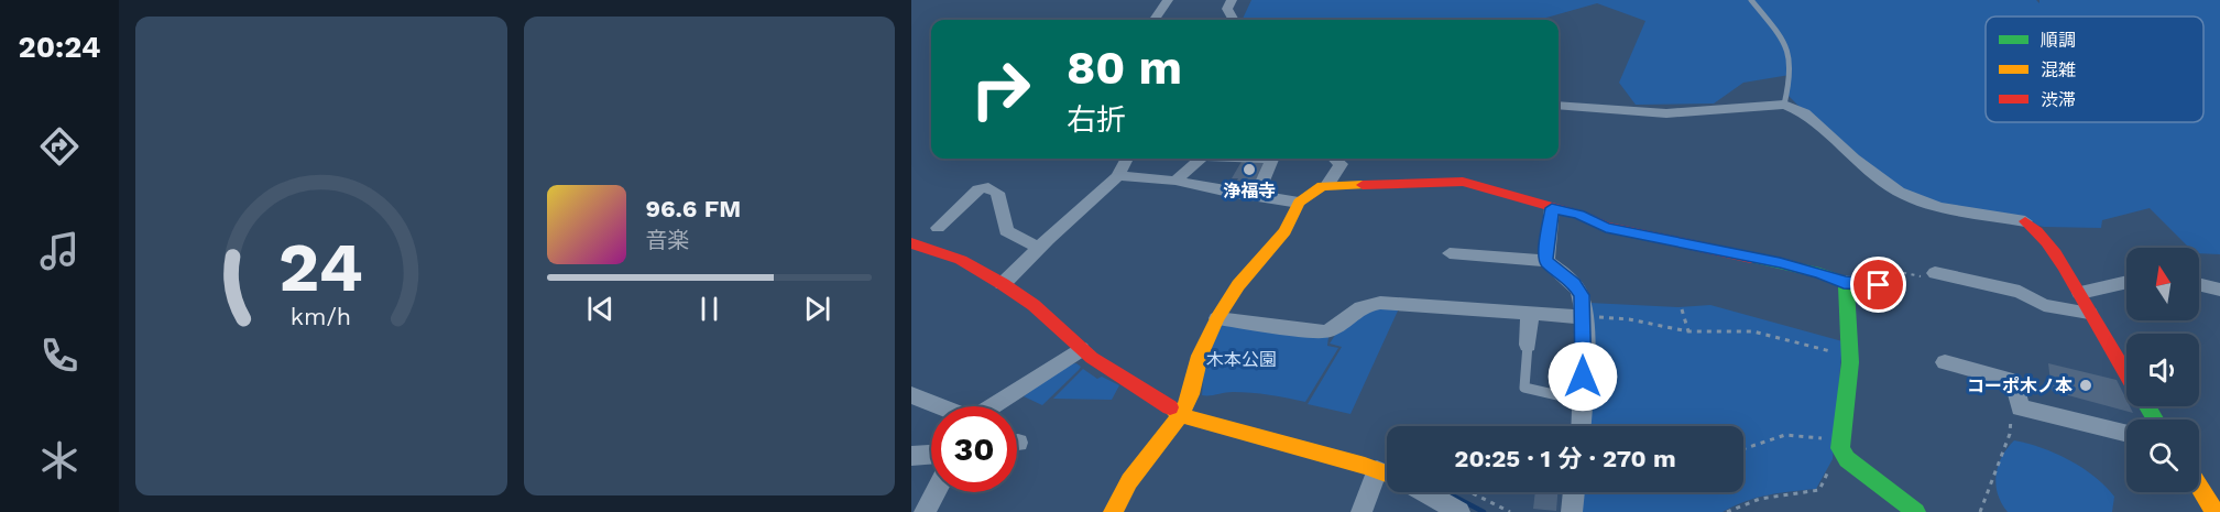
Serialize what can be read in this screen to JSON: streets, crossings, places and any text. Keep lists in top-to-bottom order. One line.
{"parks":["木本公園"],"places":["浄福寺","コーポ木ノ本"],"legend":["順調","混雑","渋滞"],"north":"top","page":{"tabs":"20:24","turn":["80 m","右折"],"song":["96.6 FM","音楽"],"limit":"30","trip":"20:25 · 1 分 · 270 m","gauge":["24","km/h"]}}
